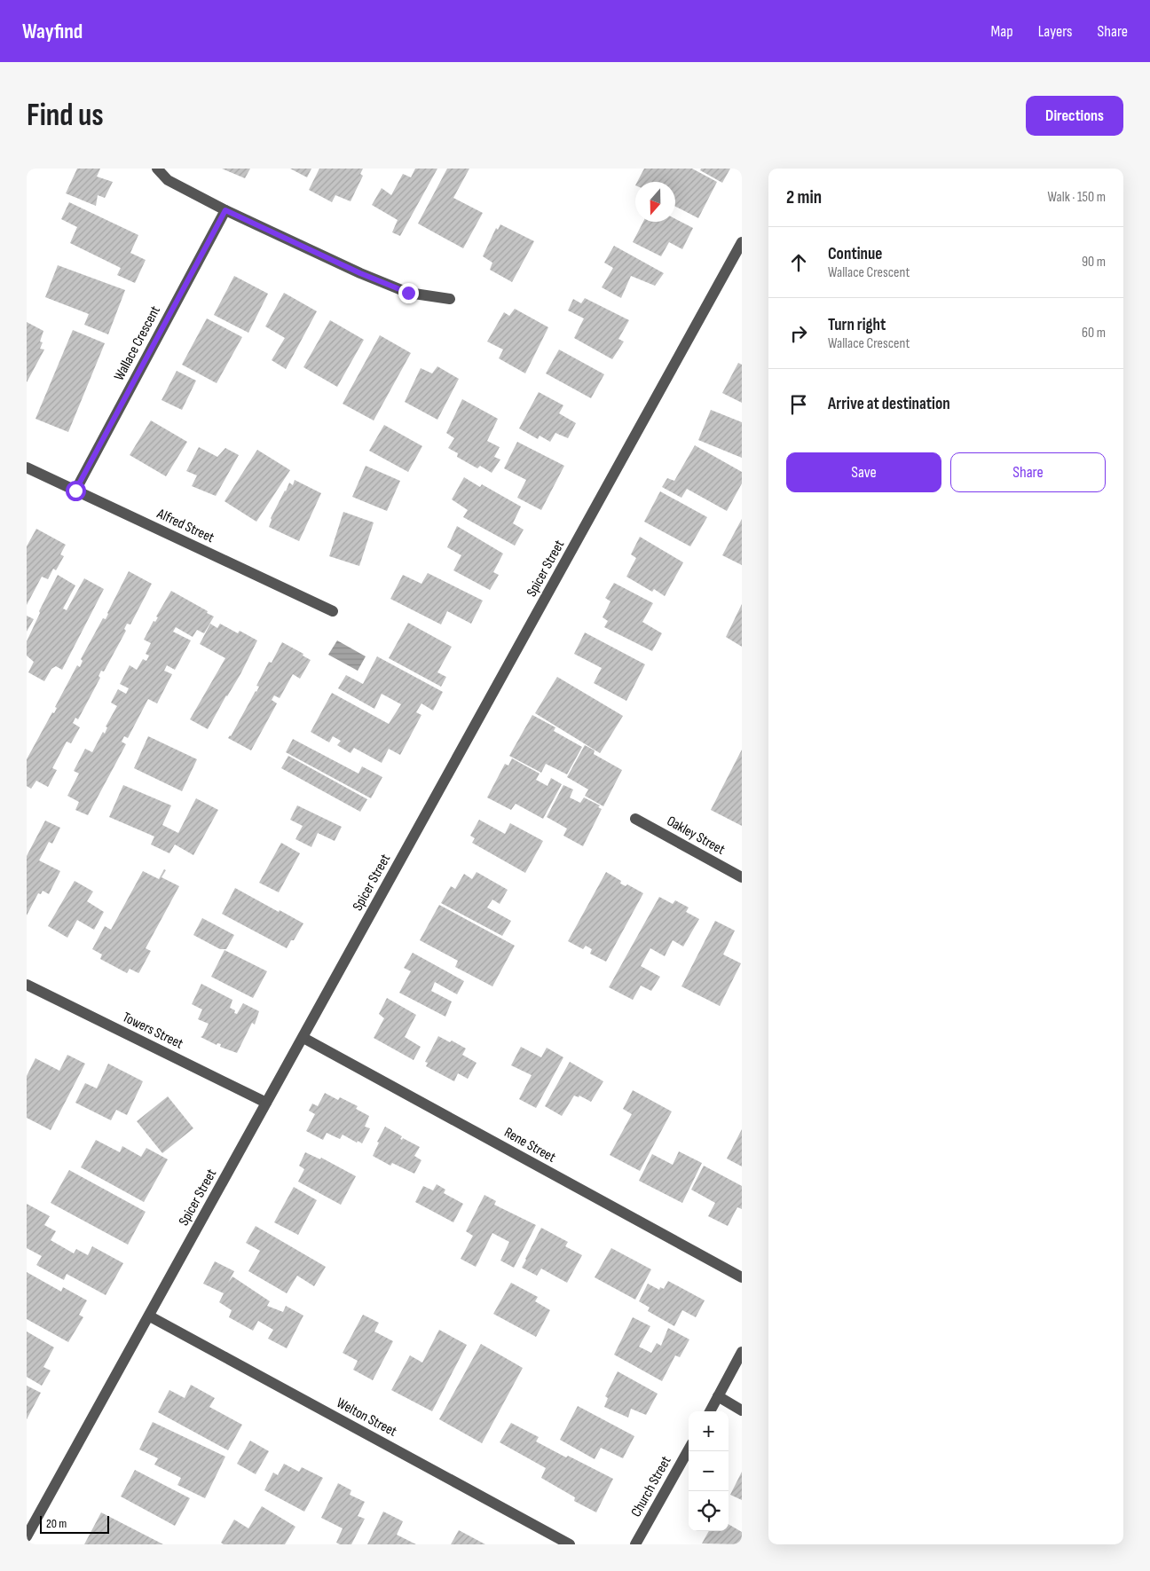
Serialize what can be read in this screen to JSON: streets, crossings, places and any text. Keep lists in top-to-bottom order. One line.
{"streets":{"street":["Wallace Crescent","Alfred Street","Spicer Street","Oakley Street","Towers Street","Rene Street","Welton Street","Church Street"]},"crossings":[["Wallace Crescent","Alfred Street"],["Spicer Street","Towers Street"],["Spicer Street","Rene Street"],["Spicer Street","Welton Street"]],"scale_bar":"20 m","north":"bottom","page":{"header":"Wayfind","nav":["Map","Layers","Share"],"buttons":["Directions",["Save","Share"]],"title":"Find us","heading":["2 min","Walk · 150 m"],"list":[["Continue","Wallace Crescent","90 m"],["Turn right","Wallace Crescent","60 m"],"Arrive at destination"],"map_buttons":["+","−"],"scale":"20 m"}}
